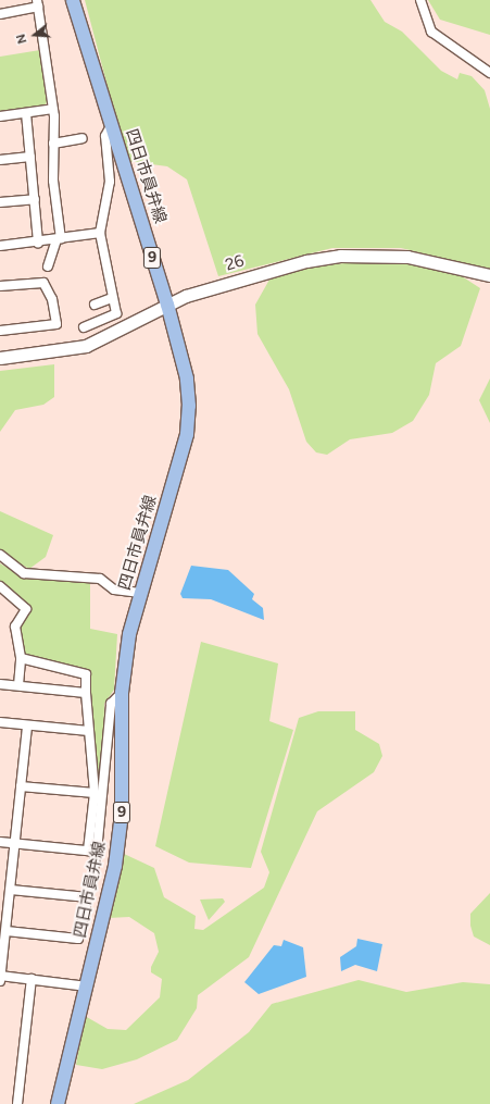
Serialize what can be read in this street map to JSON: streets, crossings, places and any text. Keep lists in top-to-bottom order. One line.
{"streets":{"main road":["四日市員弁線","9"],"street":["26"]},"crossings":[["四日市員弁線","26"]],"north":"left"}
